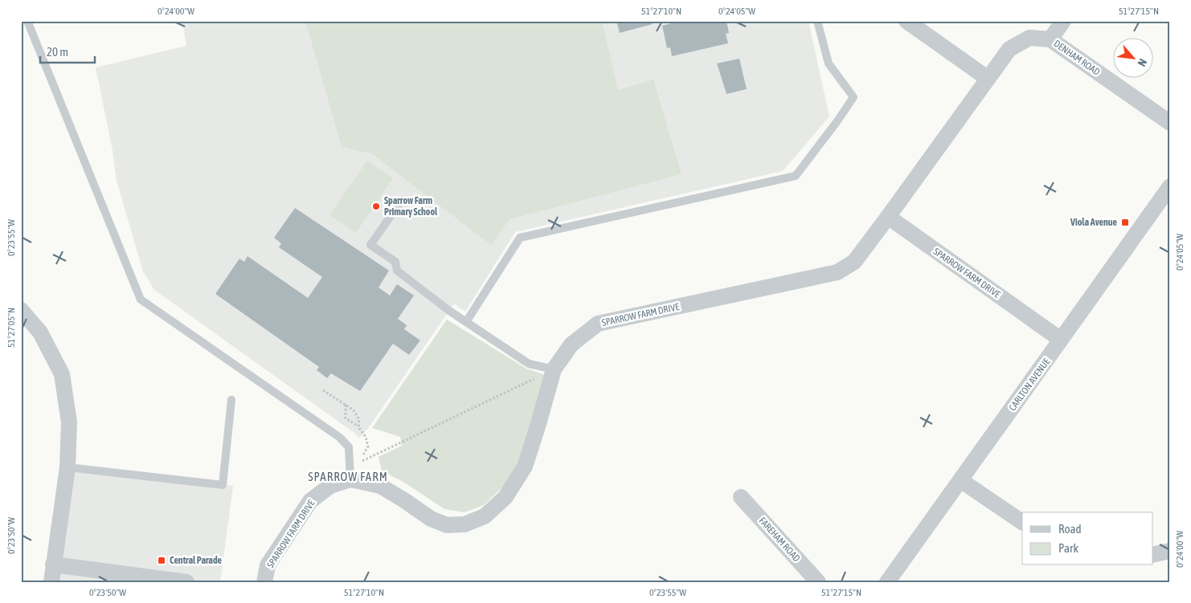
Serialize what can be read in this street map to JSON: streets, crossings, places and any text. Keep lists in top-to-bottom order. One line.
{"streets":{"street":["DENHAM ROAD","SPARROW FARM DRIVE","CARLTON AVENUE","FAREHAM ROAD"]},"crossings":[["DENHAM ROAD","SPARROW FARM DRIVE"],["SPARROW FARM DRIVE","CARLTON AVENUE"]],"districts":["SPARROW FARM"],"places":{"other":["Sparrow Farm Primary School"],"transit":["Viola Avenue","Central Parade"]},"legend":["Road","Park"],"scale_bar":"20 m","north":"bottom right","coordinates":["0°24'00\"W","51°27'10\"N","0°24'05\"W","51°27'15\"N","0°23'55\"W","51°27'05\"N","0°23'50\"W"]}
